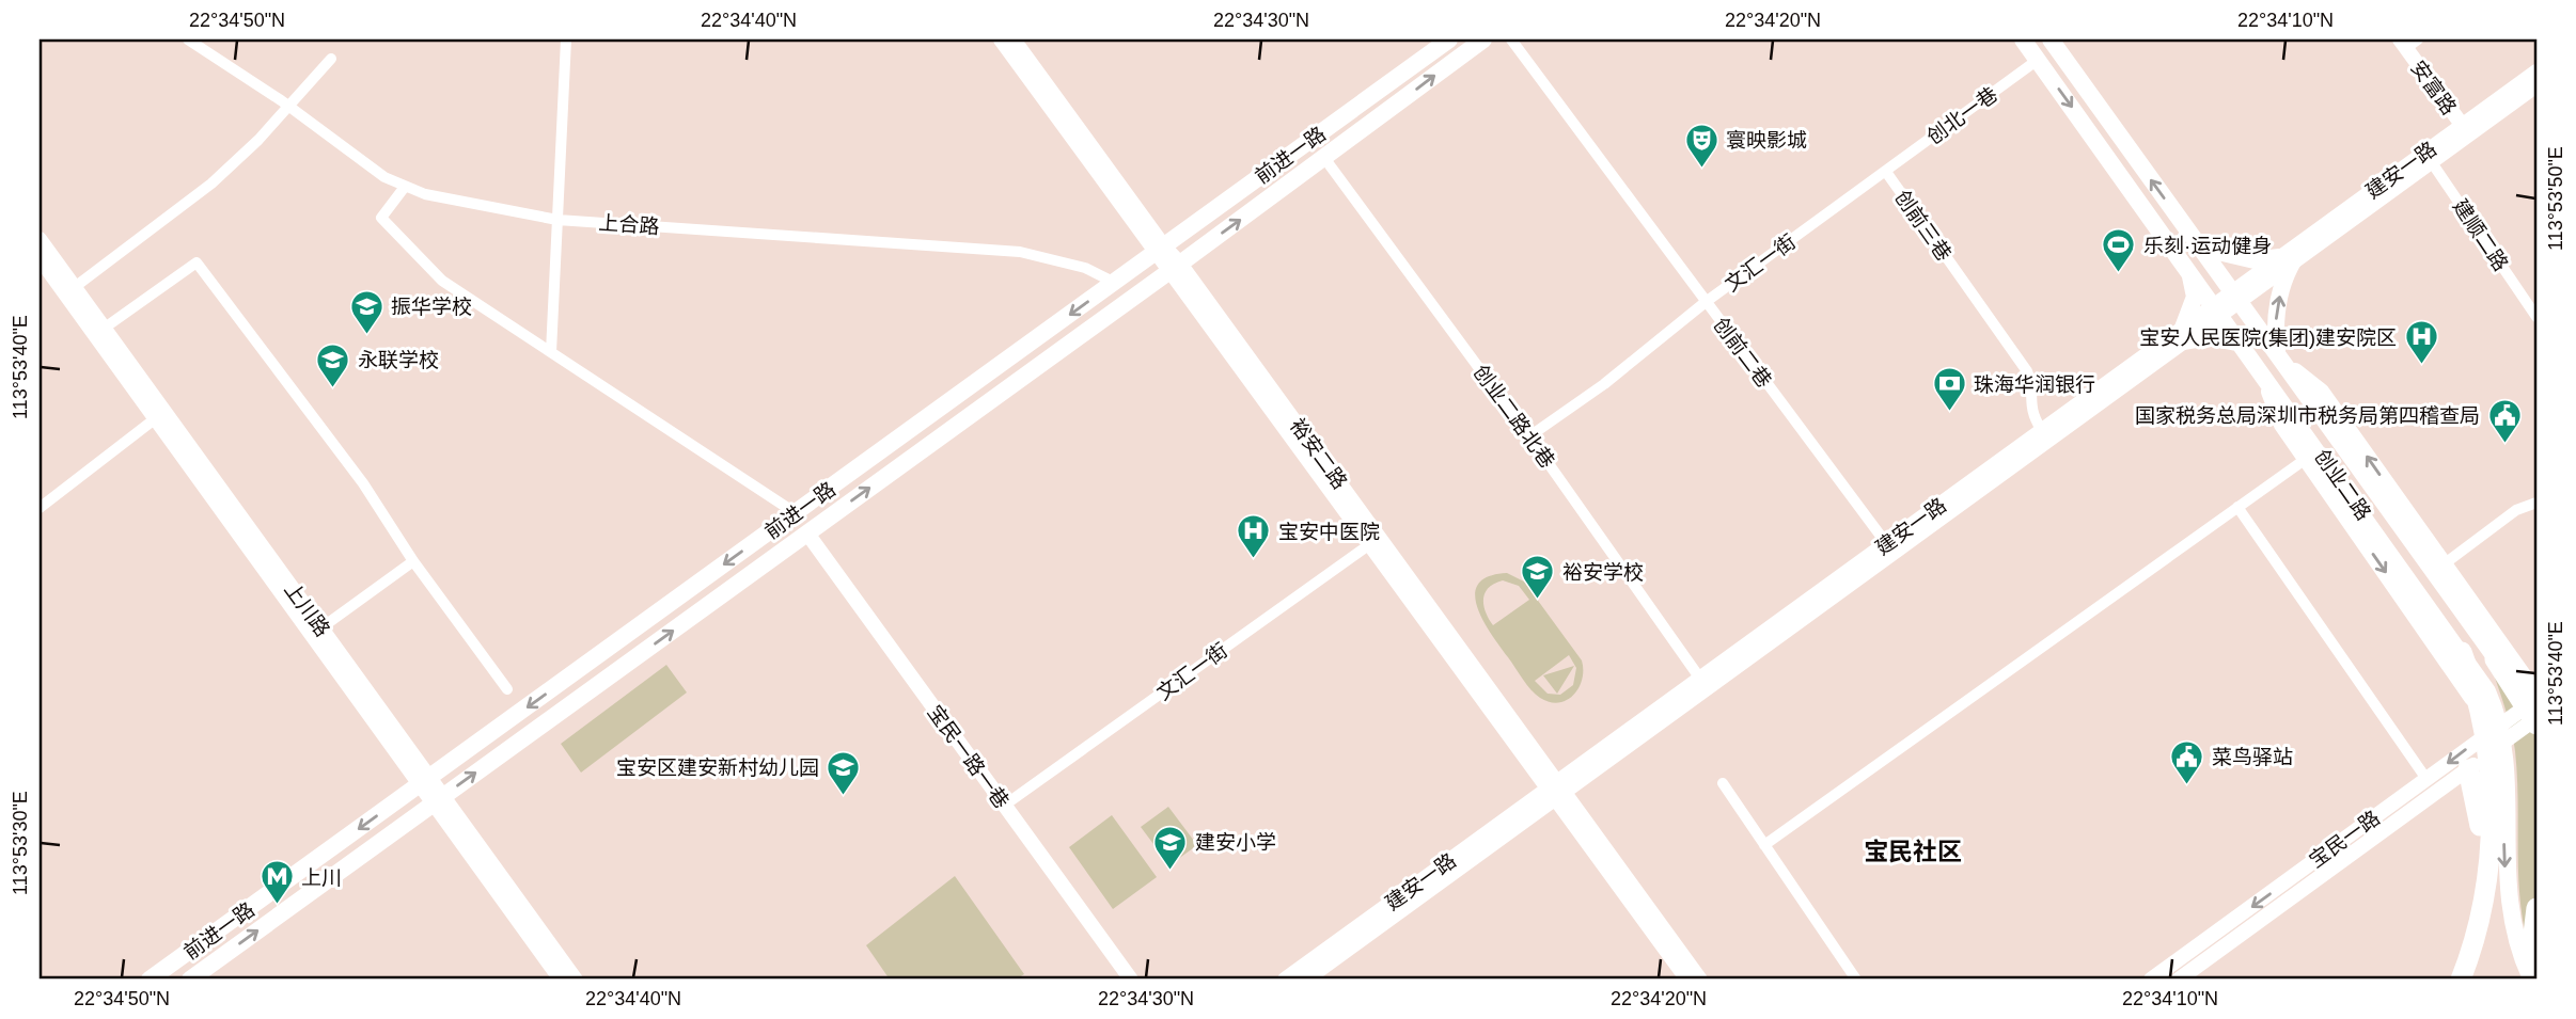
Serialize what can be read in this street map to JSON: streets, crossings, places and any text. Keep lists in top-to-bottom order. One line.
{"streets":{"main road":["安富路","前进一路","建安一路","裕安二路","创业二路","上川路","宝民一路一巷","宝民一路"],"street":["创北一巷","上合路","创前三巷","建顺二路","文汇一街","创前二巷","创业二路北巷"]},"crossings":[["安富路","建安一路"],["创北一巷","创前三巷"],["创北一巷","文汇一街"],["创北一巷","创业二路"],["前进一路","上合路"],["前进一路","创业二路北巷"],["前进一路","裕安二路"],["前进一路","上川路"],["前进一路","宝民一路一巷"],["建安一路","创前三巷"],["建安一路","建顺二路"],["建安一路","创前二巷"],["建安一路","创业二路北巷"],["建安一路","裕安二路"],["建安一路","创业二路"],["创前三巷","文汇一街"],["文汇一街","创前二巷"],["文汇一街","创业二路北巷"],["文汇一街","裕安二路"],["文汇一街","宝民一路一巷"],["创业二路","宝民一路"]],"districts":["宝民社区"],"places":{"theatre":["寰映影城"],"sports":["乐刻·运动健身"],"school or university":["振华学校","永联学校","裕安学校","宝安区建安新村幼儿园","建安小学"],"hospital":["宝安人民医院(集团)建安院区","宝安中医院"],"bank":["珠海华润银行"],"public building":["国家税务总局深圳市税务局第四稽查局","菜鸟驿站"],"metro station":["上川"]},"coordinates":["22°34'50\"N","22°34'40\"N","22°34'30\"N","22°34'20\"N","22°34'10\"N","113°53'50\"E","113°53'40\"E","113°53'30\"E"]}
